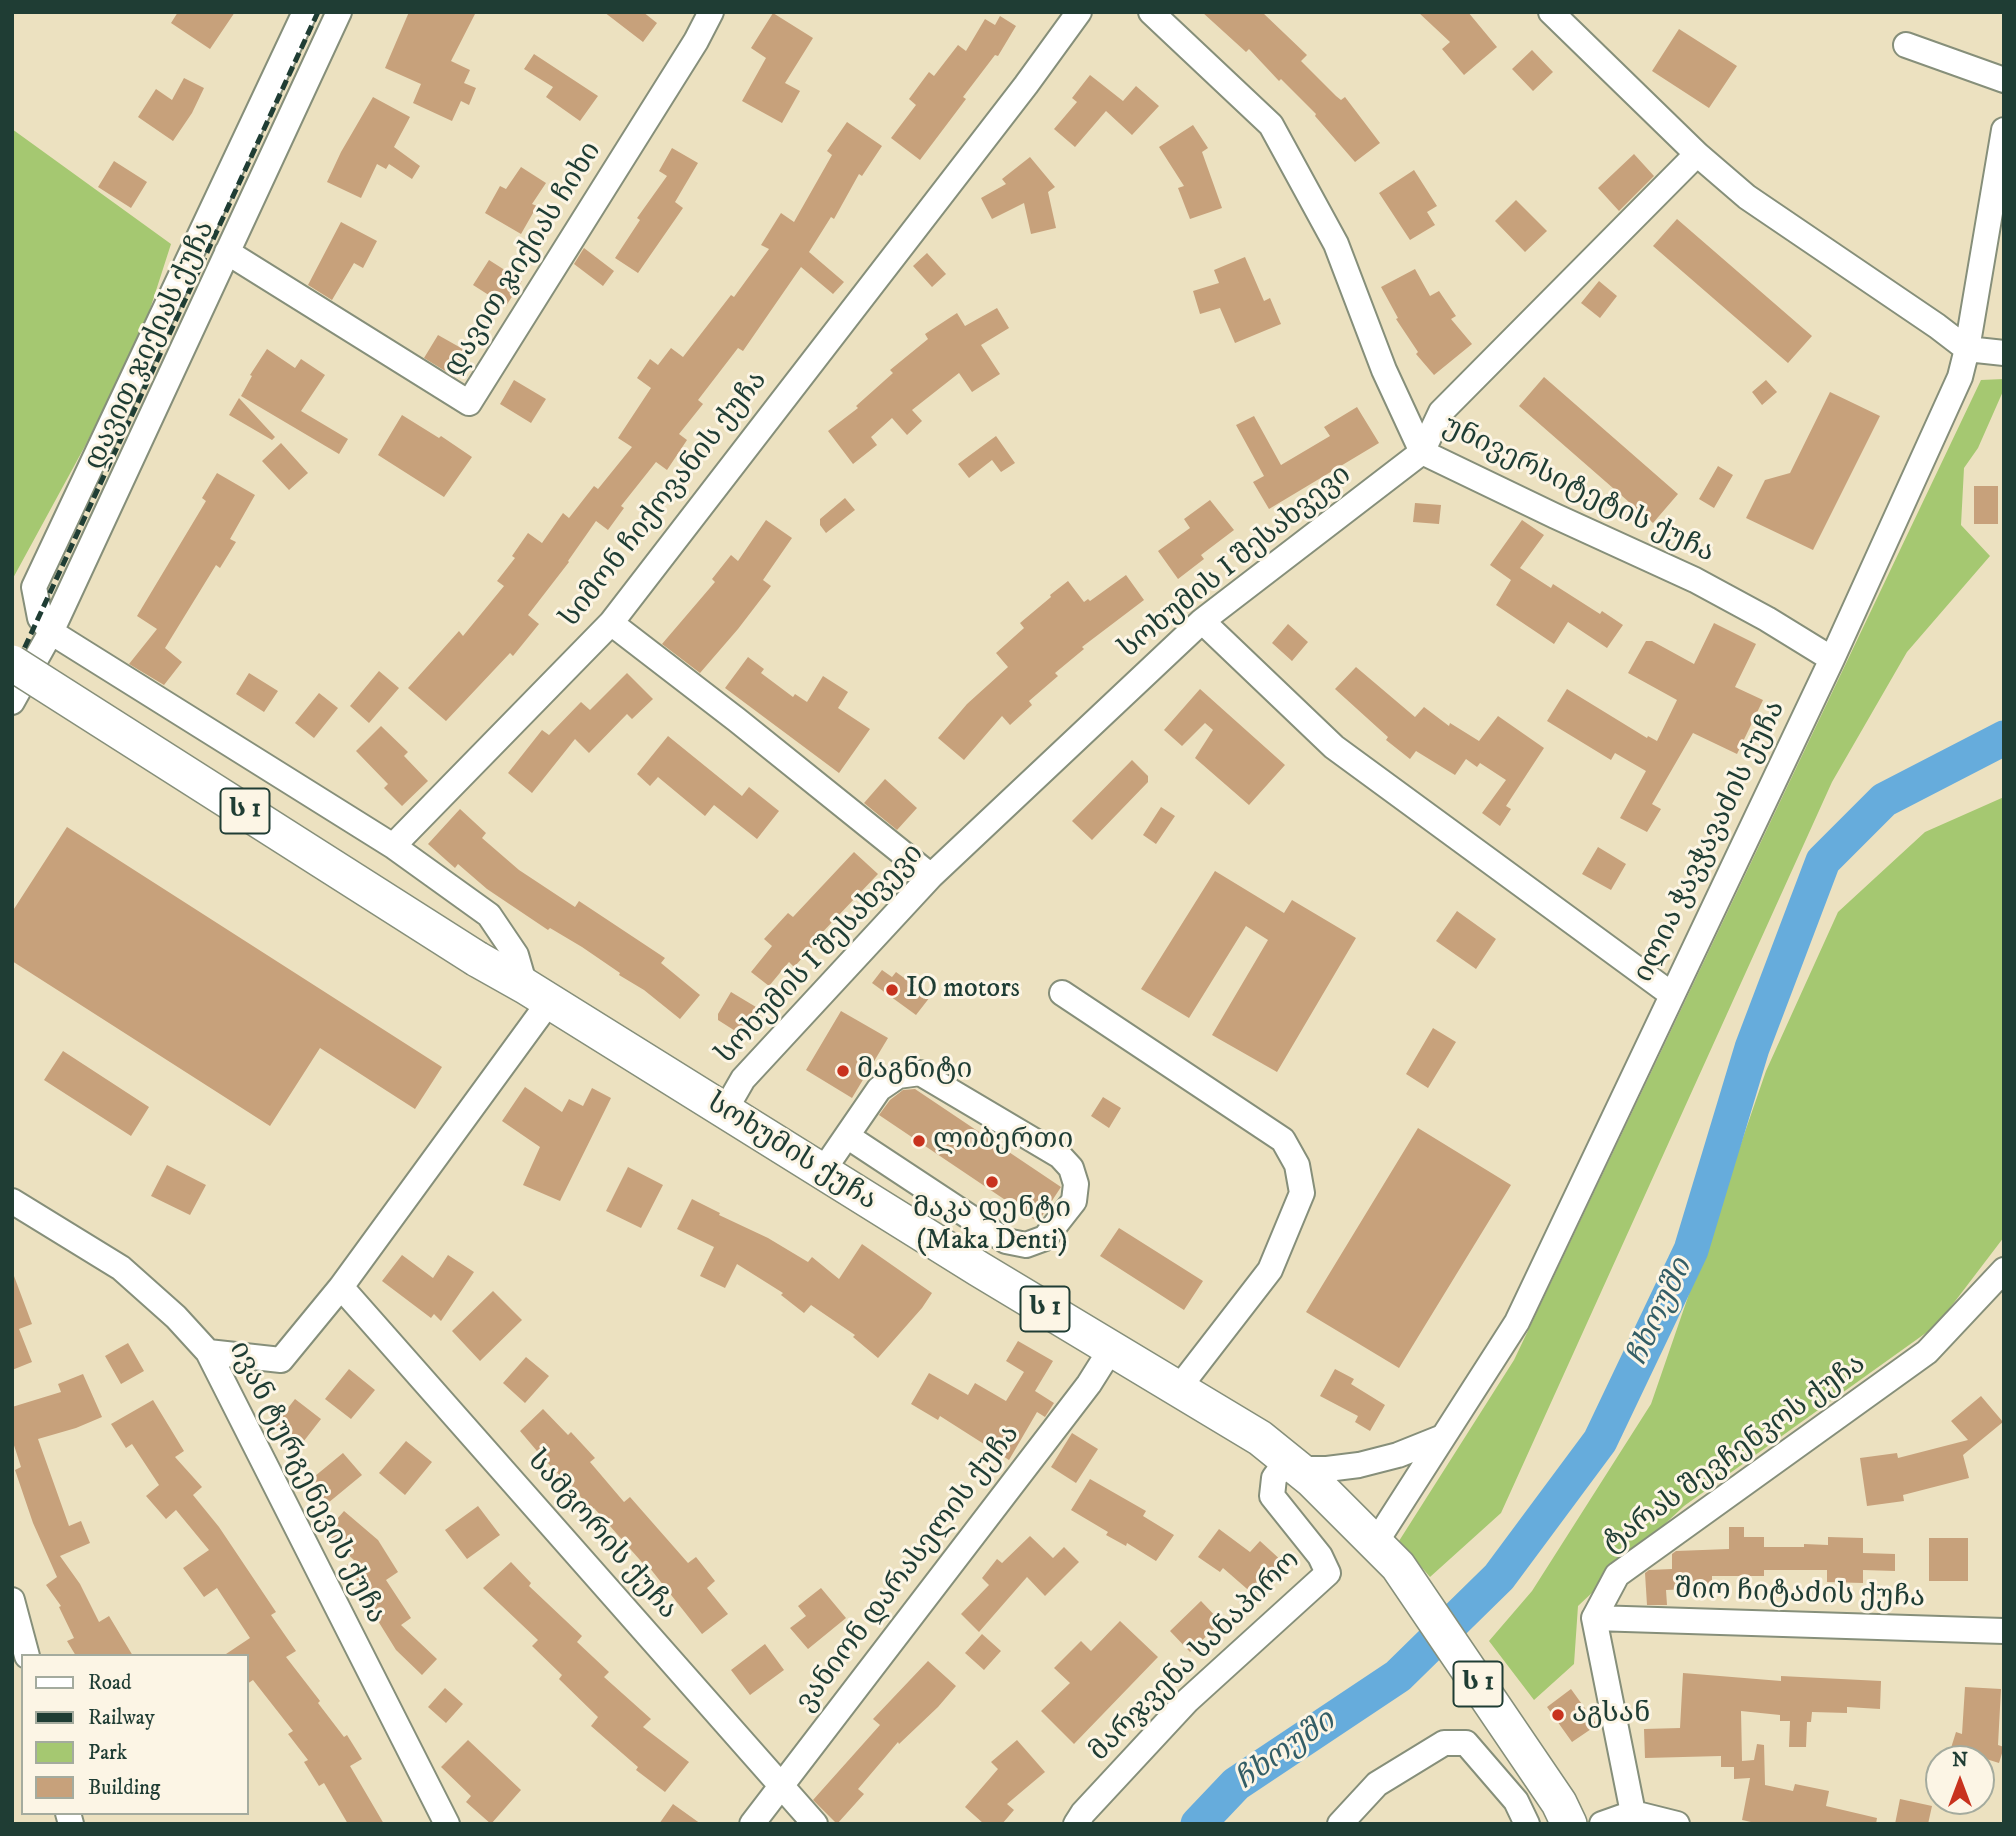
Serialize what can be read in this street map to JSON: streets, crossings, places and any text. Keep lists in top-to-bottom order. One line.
{"streets":{"highway":["ს 1","სოხუმის ქუჩა"],"street":["დავით ჯიქიას ჩიხი","დავით ჯიქიას ქუჩა","უნივერსიტეტის ქუჩა","სიმონ ჩიქოვანის ქუჩა","სოხუმის I შესახვევი","ილია ჭავჭავაძის ქუჩა","ტარას შევჩენკოს ქუჩა","ივან ტურგენევის ქუჩა","სამგორის ქუჩა","ვანიონ დარასელის ქუჩა","შიო ჩიტაძის ქუჩა","მარჯვენა სანაპირო"]},"crossings":[["დავით ჯიქიას ჩიხი","დავით ჯიქიას ქუჩა"],["უნივერსიტეტის ქუჩა","სოხუმის I შესახვევი"],["უნივერსიტეტის ქუჩა","ილია ჭავჭავაძის ქუჩა"],["სოხუმის I შესახვევი","სოხუმის ქუჩა"],["ილია ჭავჭავაძის ქუჩა","სოხუმის ქუჩა"],["სოხუმის ქუჩა","ვანიონ დარასელის ქუჩა"],["სოხუმის ქუჩა","მარჯვენა სანაპირო"],["ტარას შევჩენკოს ქუჩა","შიო ჩიტაძის ქუჩა"],["სამგორის ქუჩა","ვანიონ დარასელის ქუჩა"]],"water":["ჩხოუში"],"places":["IO motors","მაგნიტი","ლიბერთი","მაკა დენტი (Maka Denti)","აგსან"],"legend":["Road","Railway","Park","Building"],"north":"top"}
